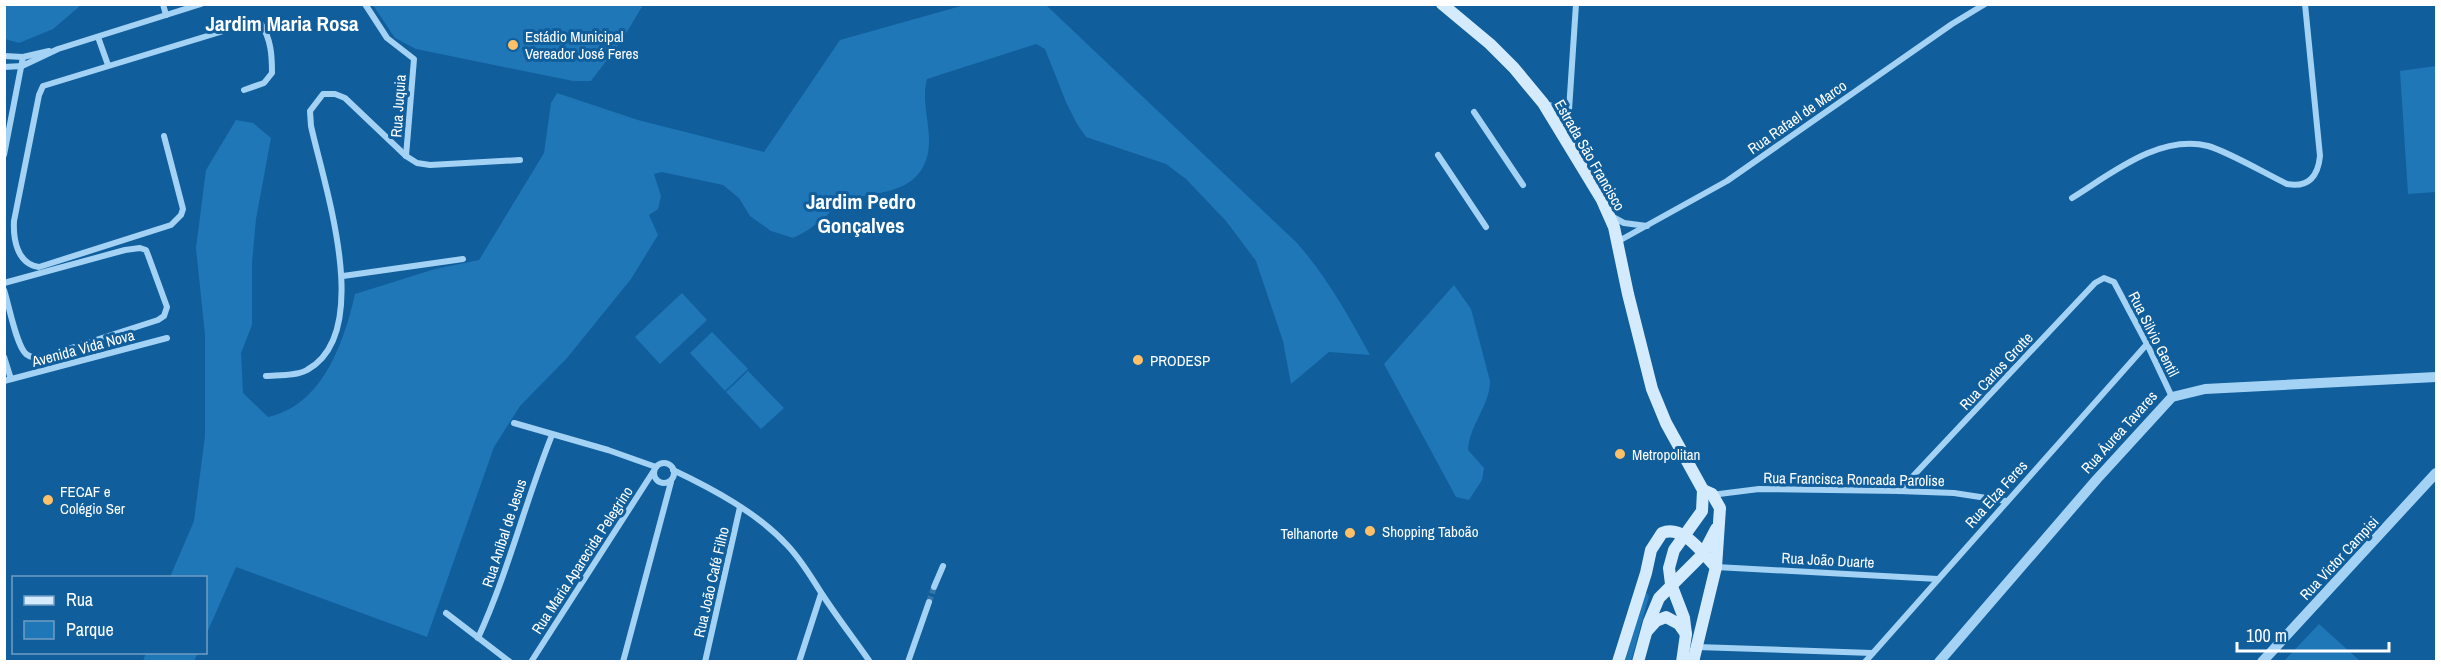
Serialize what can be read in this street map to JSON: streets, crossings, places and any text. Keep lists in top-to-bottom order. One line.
{"streets":{"main road":["Estrada São Francisco"],"street":["Rua Juquia","Rua Rafael de Marco","Rua Silvio Gentil","Avenida Vida Nova","Rua Carlos Grotte","Rua Áurea Tavares","Rua Francisca Roncada Parolise","Rua Elza Feres","Rua Aníbal de Jesus","Rua Victor Campisi","Rua Maria Aparecida Pelegrino","Rua João Duarte","Rua João Café Filho"]},"crossings":[["Rua Rafael de Marco","Estrada São Francisco"],["Estrada São Francisco","Rua Francisca Roncada Parolise"],["Estrada São Francisco","Rua João Duarte"],["Rua Silvio Gentil","Rua Carlos Grotte"],["Rua Silvio Gentil","Rua Áurea Tavares"],["Rua Silvio Gentil","Rua Elza Feres"],["Rua Carlos Grotte","Rua Francisca Roncada Parolise"],["Rua Francisca Roncada Parolise","Rua Elza Feres"],["Rua Elza Feres","Rua João Duarte"]],"districts":["Jardim Maria Rosa","Jardim Pedro Gonçalves"],"places":["Estádio Municipal Vereador José Feres","PRODESP","Metropolitan","FECAF e Colégio Ser","Shopping Taboão","Telhanorte"],"legend":["Rua","Parque"],"scale_bar":"100 m"}
